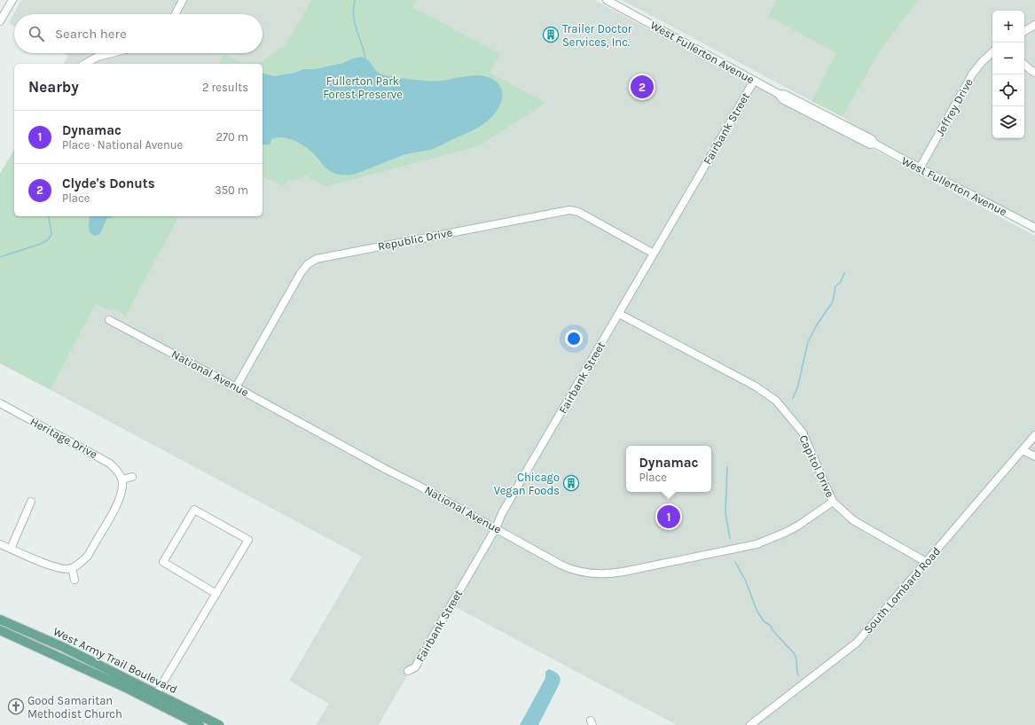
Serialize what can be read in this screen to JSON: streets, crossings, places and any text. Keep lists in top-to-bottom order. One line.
{"streets":{"main road":["West Army Trail Boulevard"],"street":["West Fullerton Avenue","Jeffrey Drive","Fairbank Street","Republic Drive","National Avenue","Heritage Drive","Capitol Drive","South Lombard Road"]},"crossings":[["West Fullerton Avenue","Jeffrey Drive"],["West Fullerton Avenue","Fairbank Street"],["Fairbank Street","Republic Drive"],["Fairbank Street","National Avenue"],["Fairbank Street","Capitol Drive"],["Republic Drive","National Avenue"],["National Avenue","Capitol Drive"],["Capitol Drive","South Lombard Road"]],"parks":["Fullerton Park Forest Preserve"],"places":{"building":["Trailer Doctor Services, Inc.","Chicago Vegan Foods"],"church":["Good Samaritan Methodist Church"]},"page":{"map_buttons":["+","−"],"search":"Search here","heading":["Nearby","2 results"],"pins":["2","1"],"list":[{"mark":"1","name":"Dynamac","note":"Place · National Avenue","value":"270 m"},{"mark":"2","name":"Clyde's Donuts","note":"Place","value":"350 m"}],"popup":["Dynamac","Place"]}}
